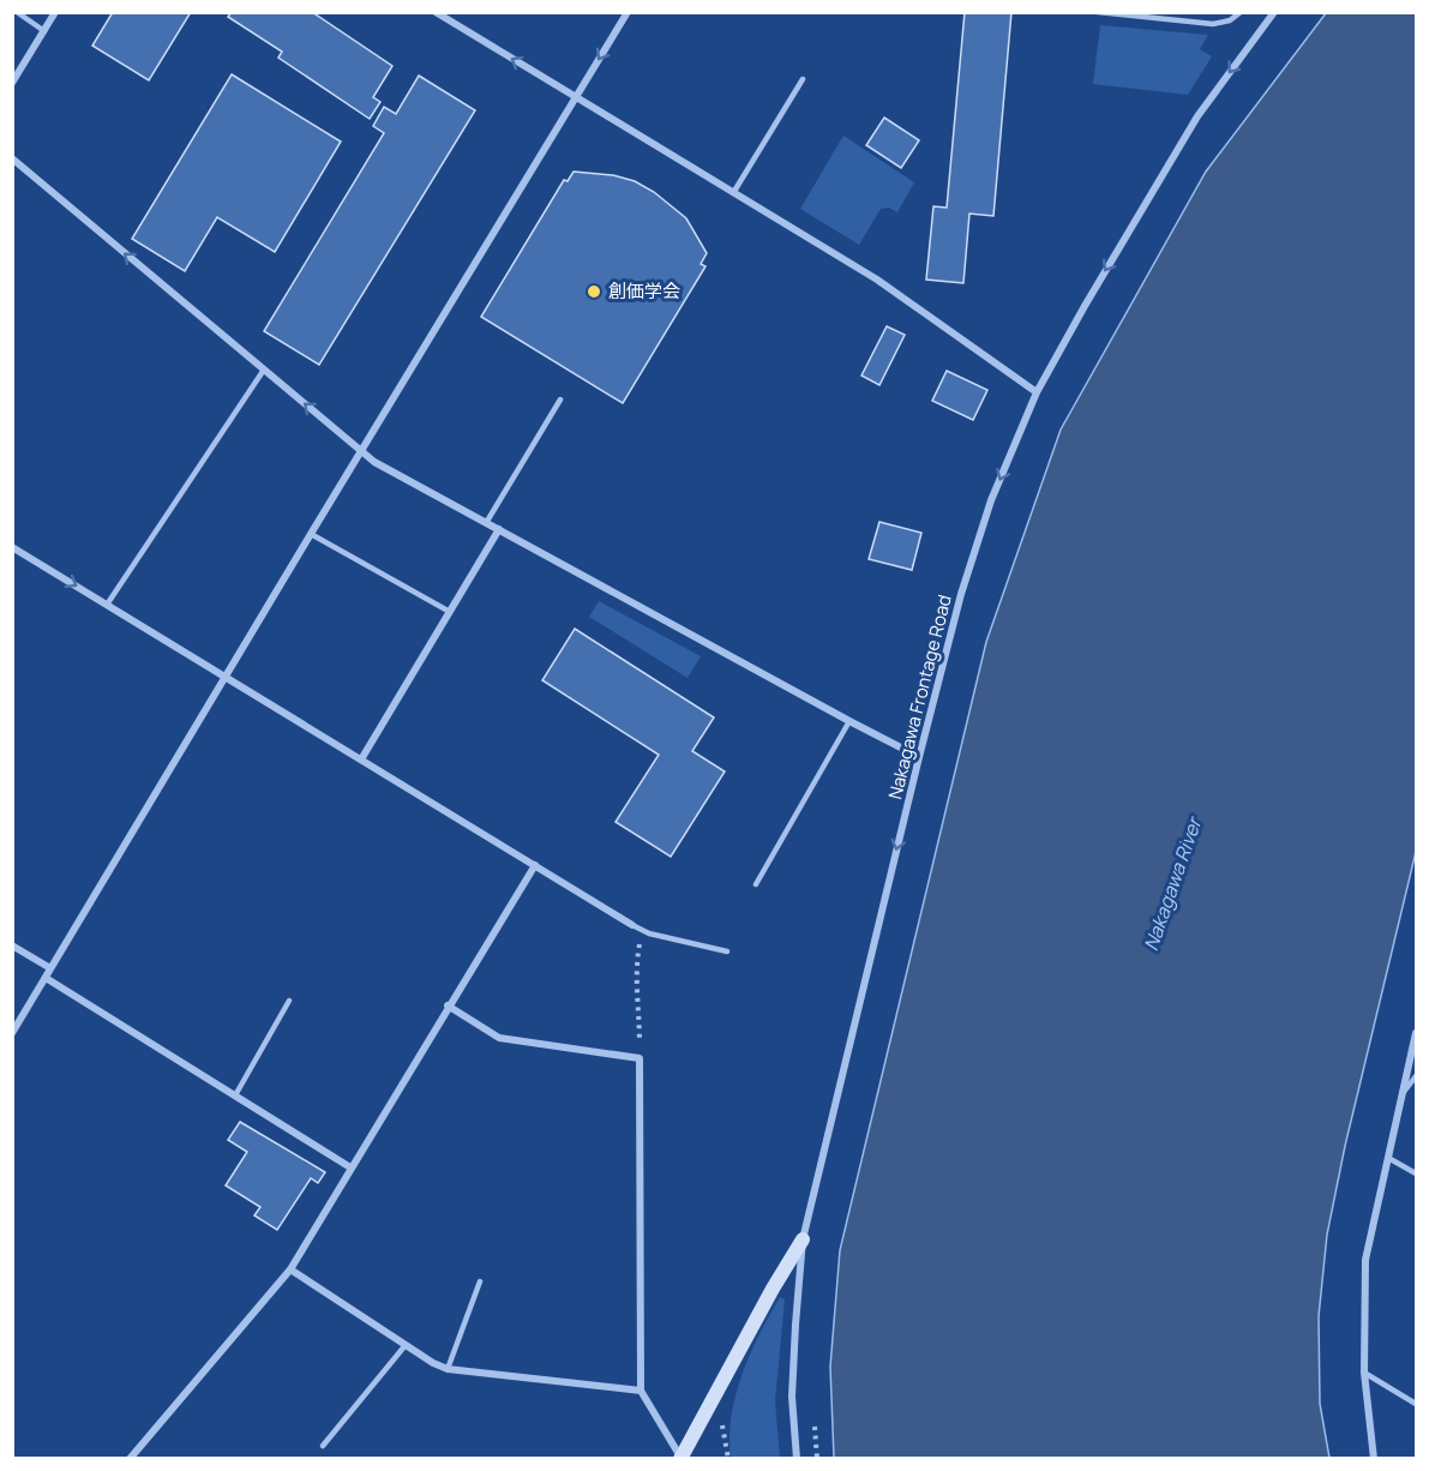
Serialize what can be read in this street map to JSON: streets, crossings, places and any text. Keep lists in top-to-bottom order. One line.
{"streets":{"street":["Nakagawa Frontage Road"]},"one_way":["Nakagawa Frontage Road"],"water":["Nakagawa River"],"places":["創価学会"]}
